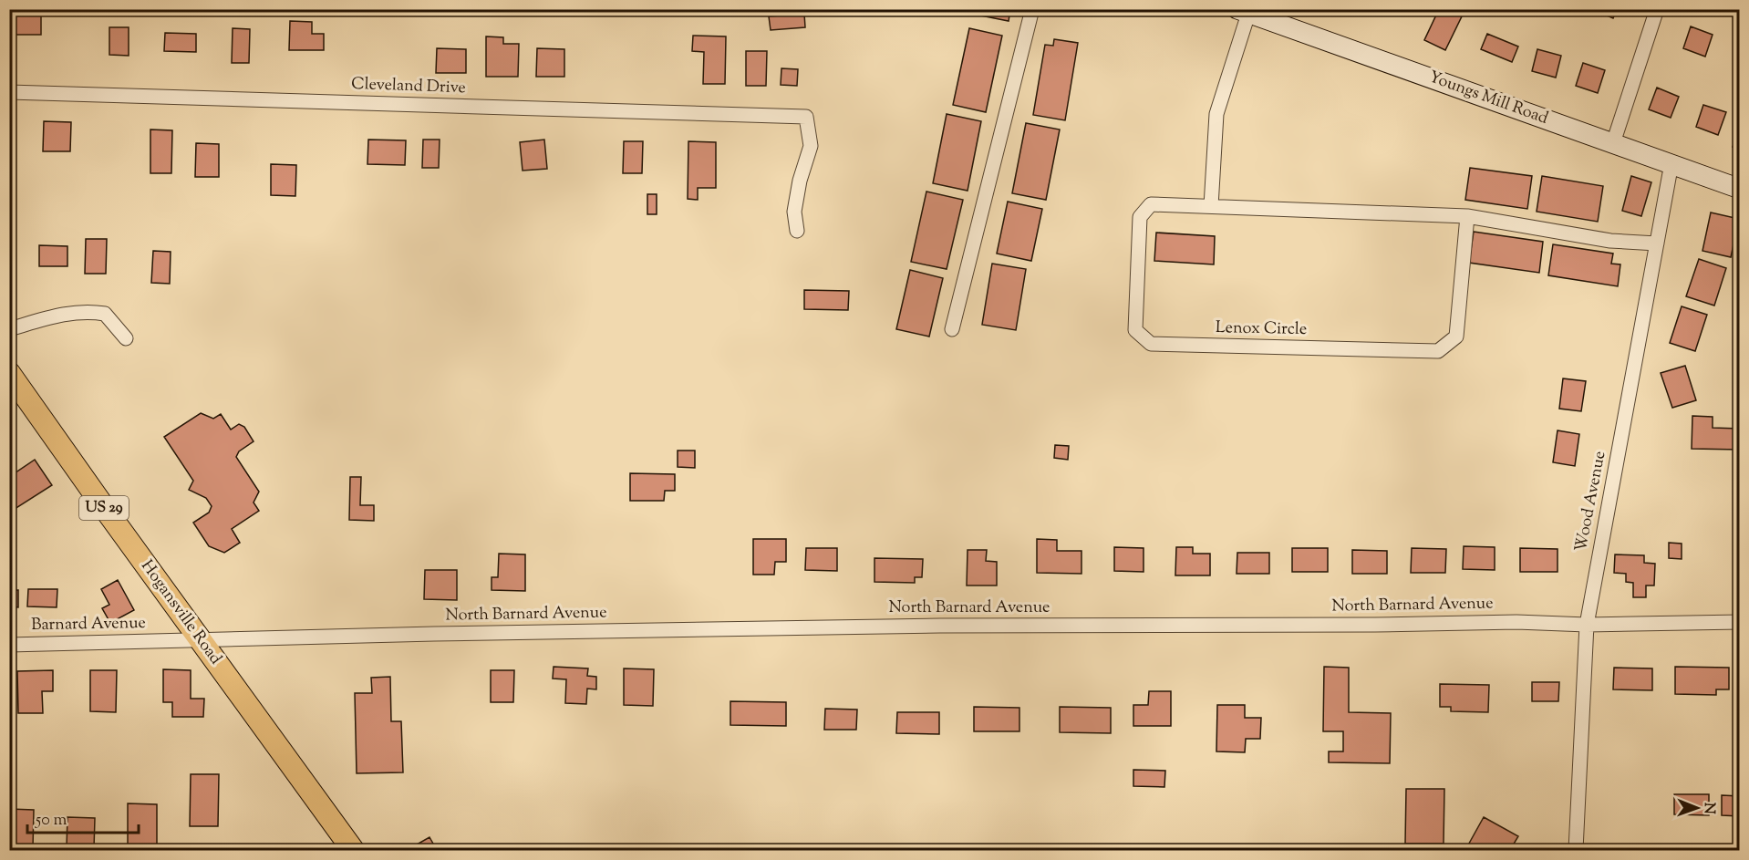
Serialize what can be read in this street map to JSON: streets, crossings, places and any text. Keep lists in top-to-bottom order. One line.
{"streets":{"main road":["US 29","Hogansville Road"],"street":["Cleveland Drive","Youngs Mill Road","Lenox Circle","Wood Avenue","North Barnard Avenue","Barnard Avenue"]},"crossings":[["Youngs Mill Road","Wood Avenue"],["Lenox Circle","Wood Avenue"],["Wood Avenue","North Barnard Avenue"],["North Barnard Avenue","Hogansville Road"],["North Barnard Avenue","Barnard Avenue"],["Hogansville Road","Barnard Avenue"]],"scale_bar":"50 m","north":"right"}
